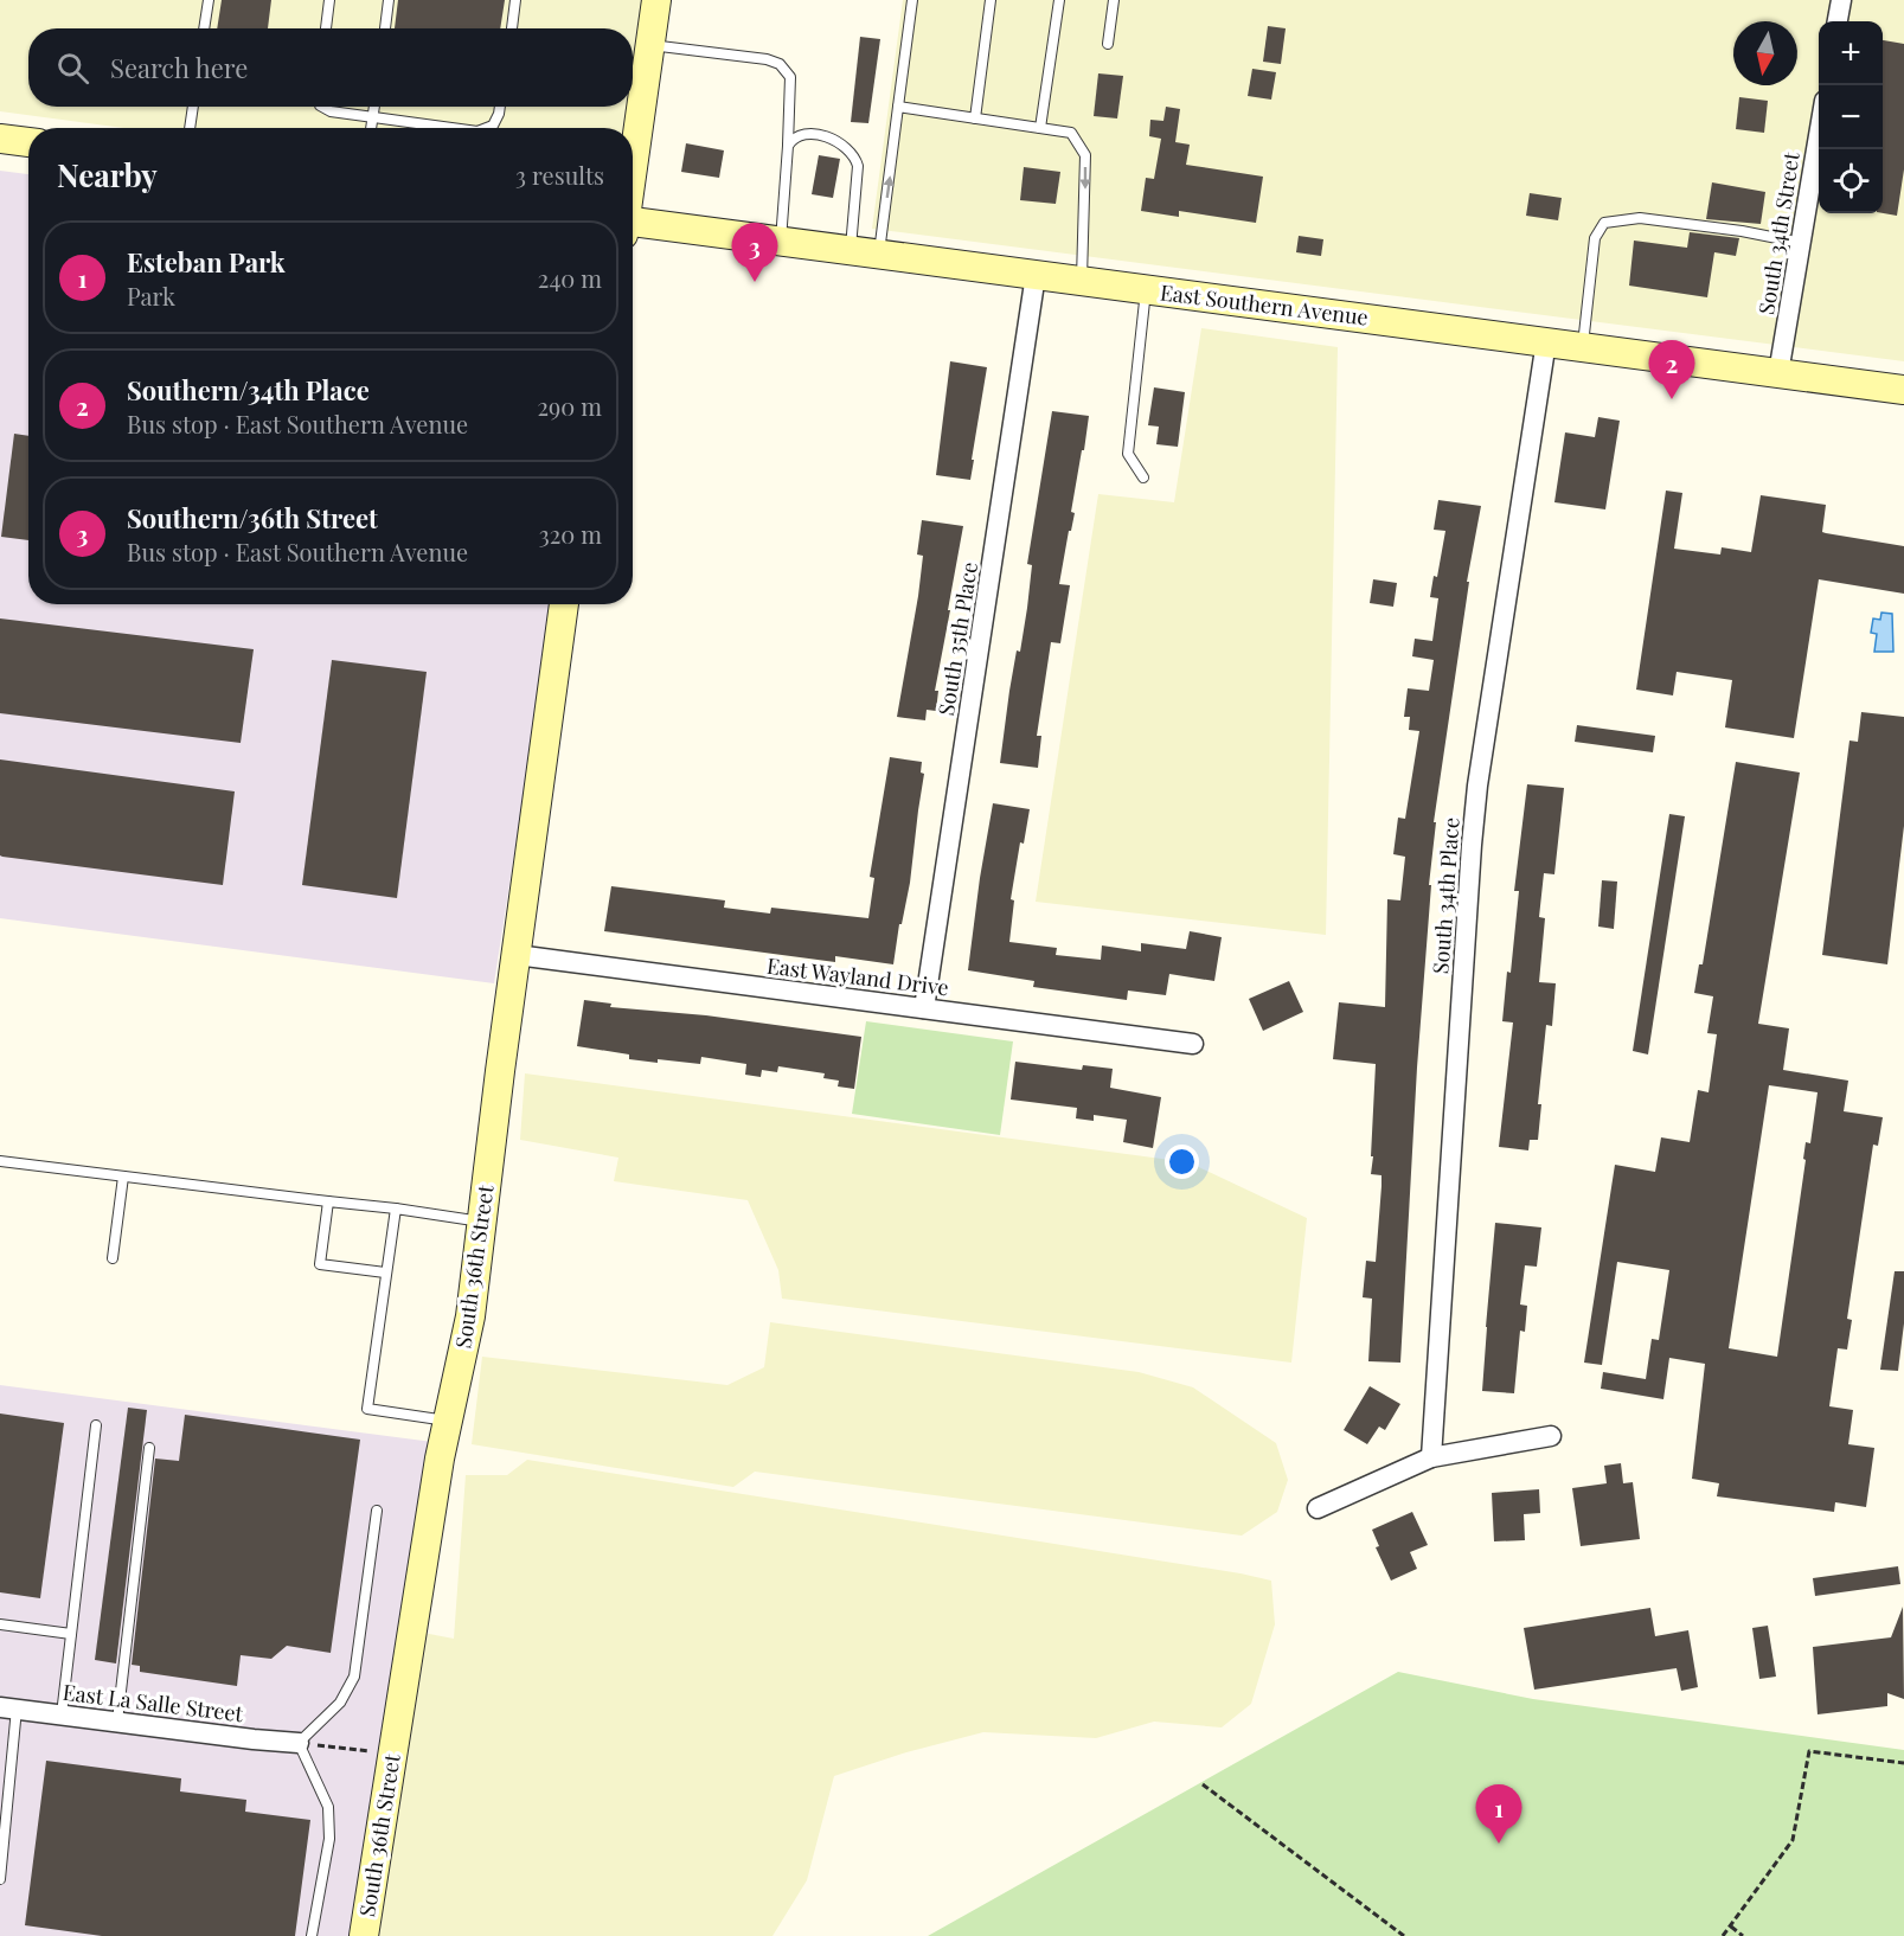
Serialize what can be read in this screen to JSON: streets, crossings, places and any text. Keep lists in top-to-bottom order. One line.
{"streets":{"street":["South 34th Street","East Southern Avenue","South 35th Place","South 34th Place","East Wayland Drive","South 36th Street","East La Salle Street"]},"crossings":[["South 34th Street","East Southern Avenue"],["East Southern Avenue","South 35th Place"],["East Southern Avenue","South 34th Place"],["South 35th Place","East Wayland Drive"],["East Wayland Drive","South 36th Street"]],"north":"bottom","page":{"map_buttons":["+","−"],"search":"Search here","heading":["Nearby","3 results"],"list":[{"mark":"1","name":"Esteban Park","note":"Park","value":"240 m"},{"mark":"2","name":"Southern/34th Place","note":"Bus stop · East Southern Avenue","value":"290 m"},{"mark":"3","name":"Southern/36th Street","note":"Bus stop · East Southern Avenue","value":"320 m"}],"pins":["3","2","1"]}}
